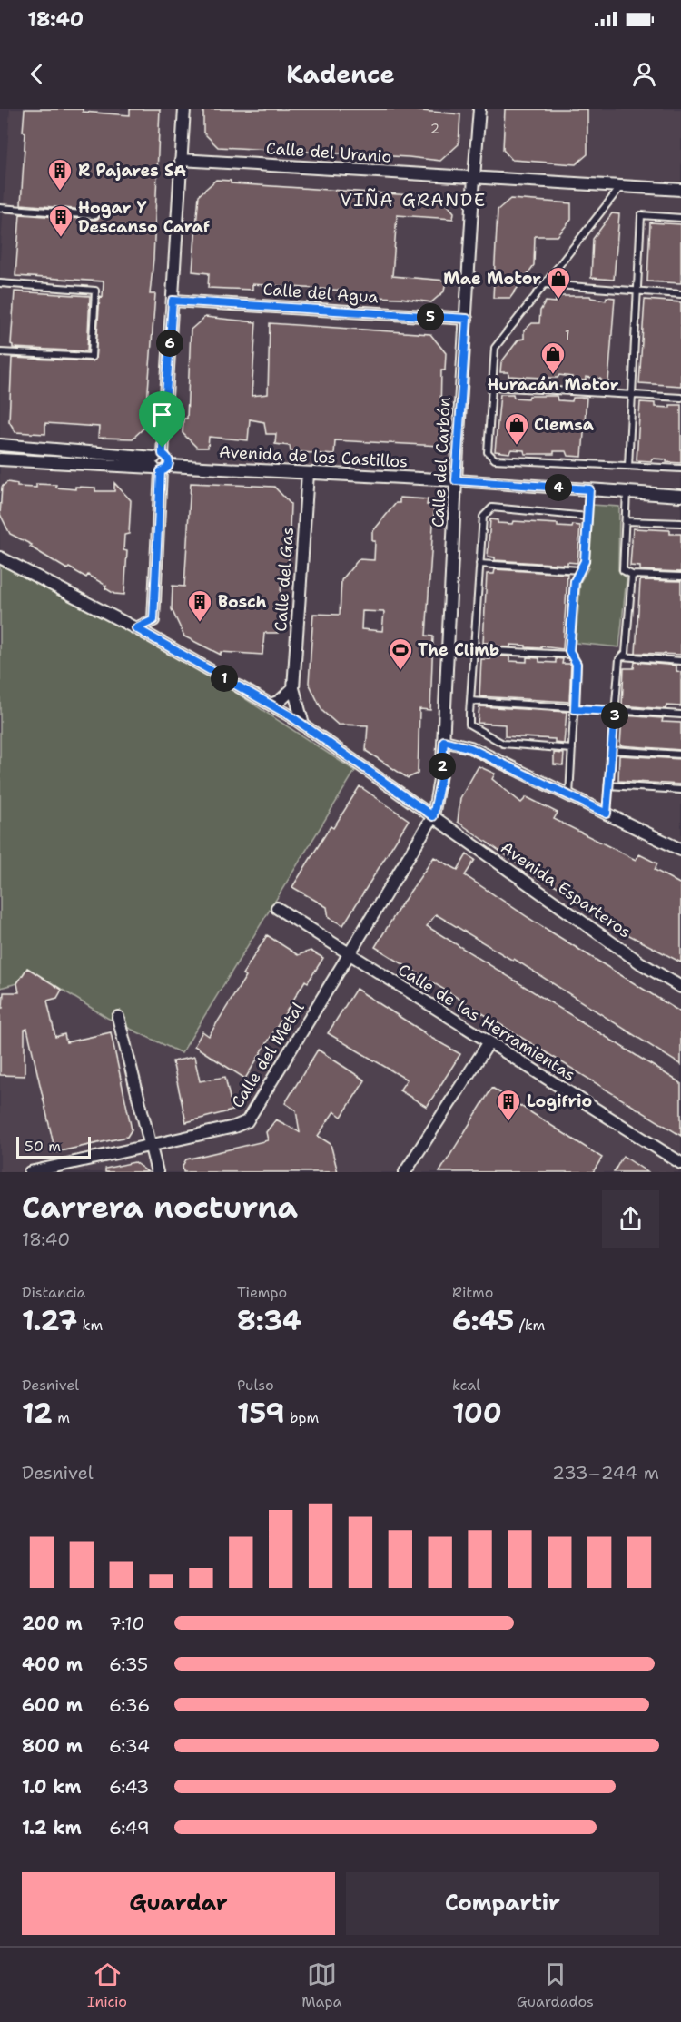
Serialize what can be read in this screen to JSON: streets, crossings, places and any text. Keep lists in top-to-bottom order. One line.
{"streets":{"street":["Calle del Uranio","Calle del Agua","Avenida de los Castillos","Calle del Carbón","Calle del Gas","Avenida Esparteros","Calle de las Herramientas","Calle del Metal"]},"crossings":[["Calle del Uranio","Calle del Carbón"],["Calle del Agua","Calle del Carbón"],["Avenida de los Castillos","Calle del Carbón"],["Avenida de los Castillos","Calle del Gas"],["Calle del Carbón","Avenida Esparteros"],["Calle del Carbón","Calle del Metal"],["Calle del Gas","Avenida Esparteros"],["Avenida Esparteros","Calle del Metal"],["Calle de las Herramientas","Calle del Metal"]],"districts":["VIÑA GRANDE"],"places":{"building":["R Pajares SA","Hogar Y Descanso Caraf","Bosch","Logifrio"],"shop":["Mae Motor","Huracán Motor","Clemsa"],"sports":["The Climb"]},"house_numbers":["2","1"],"scale_bar":"50 m","page":{"status":"18:40","header":"Kadence","pins":["5","6","4","1","3","2"],"scale":"50 m","heading":["Carrera nocturna","18:40"],"stats":[["Distancia","1.27 km"],["Tiempo","8:34"],["Ritmo","6:45 /km"],["Desnivel","12 m"],["Pulso","159 bpm"],["kcal","100"]],"chart":["Desnivel","233–244 m"],"list":[{"name":"200 m","note":"7:10"},{"name":"400 m","note":"6:35"},{"name":"600 m","note":"6:36"},{"name":"800 m","note":"6:34"},{"name":"1.0 km","note":"6:43"},{"name":"1.2 km","note":"6:49"}],"buttons":["Guardar","Compartir"],"tabs":["Inicio","Mapa","Guardados"]}}
